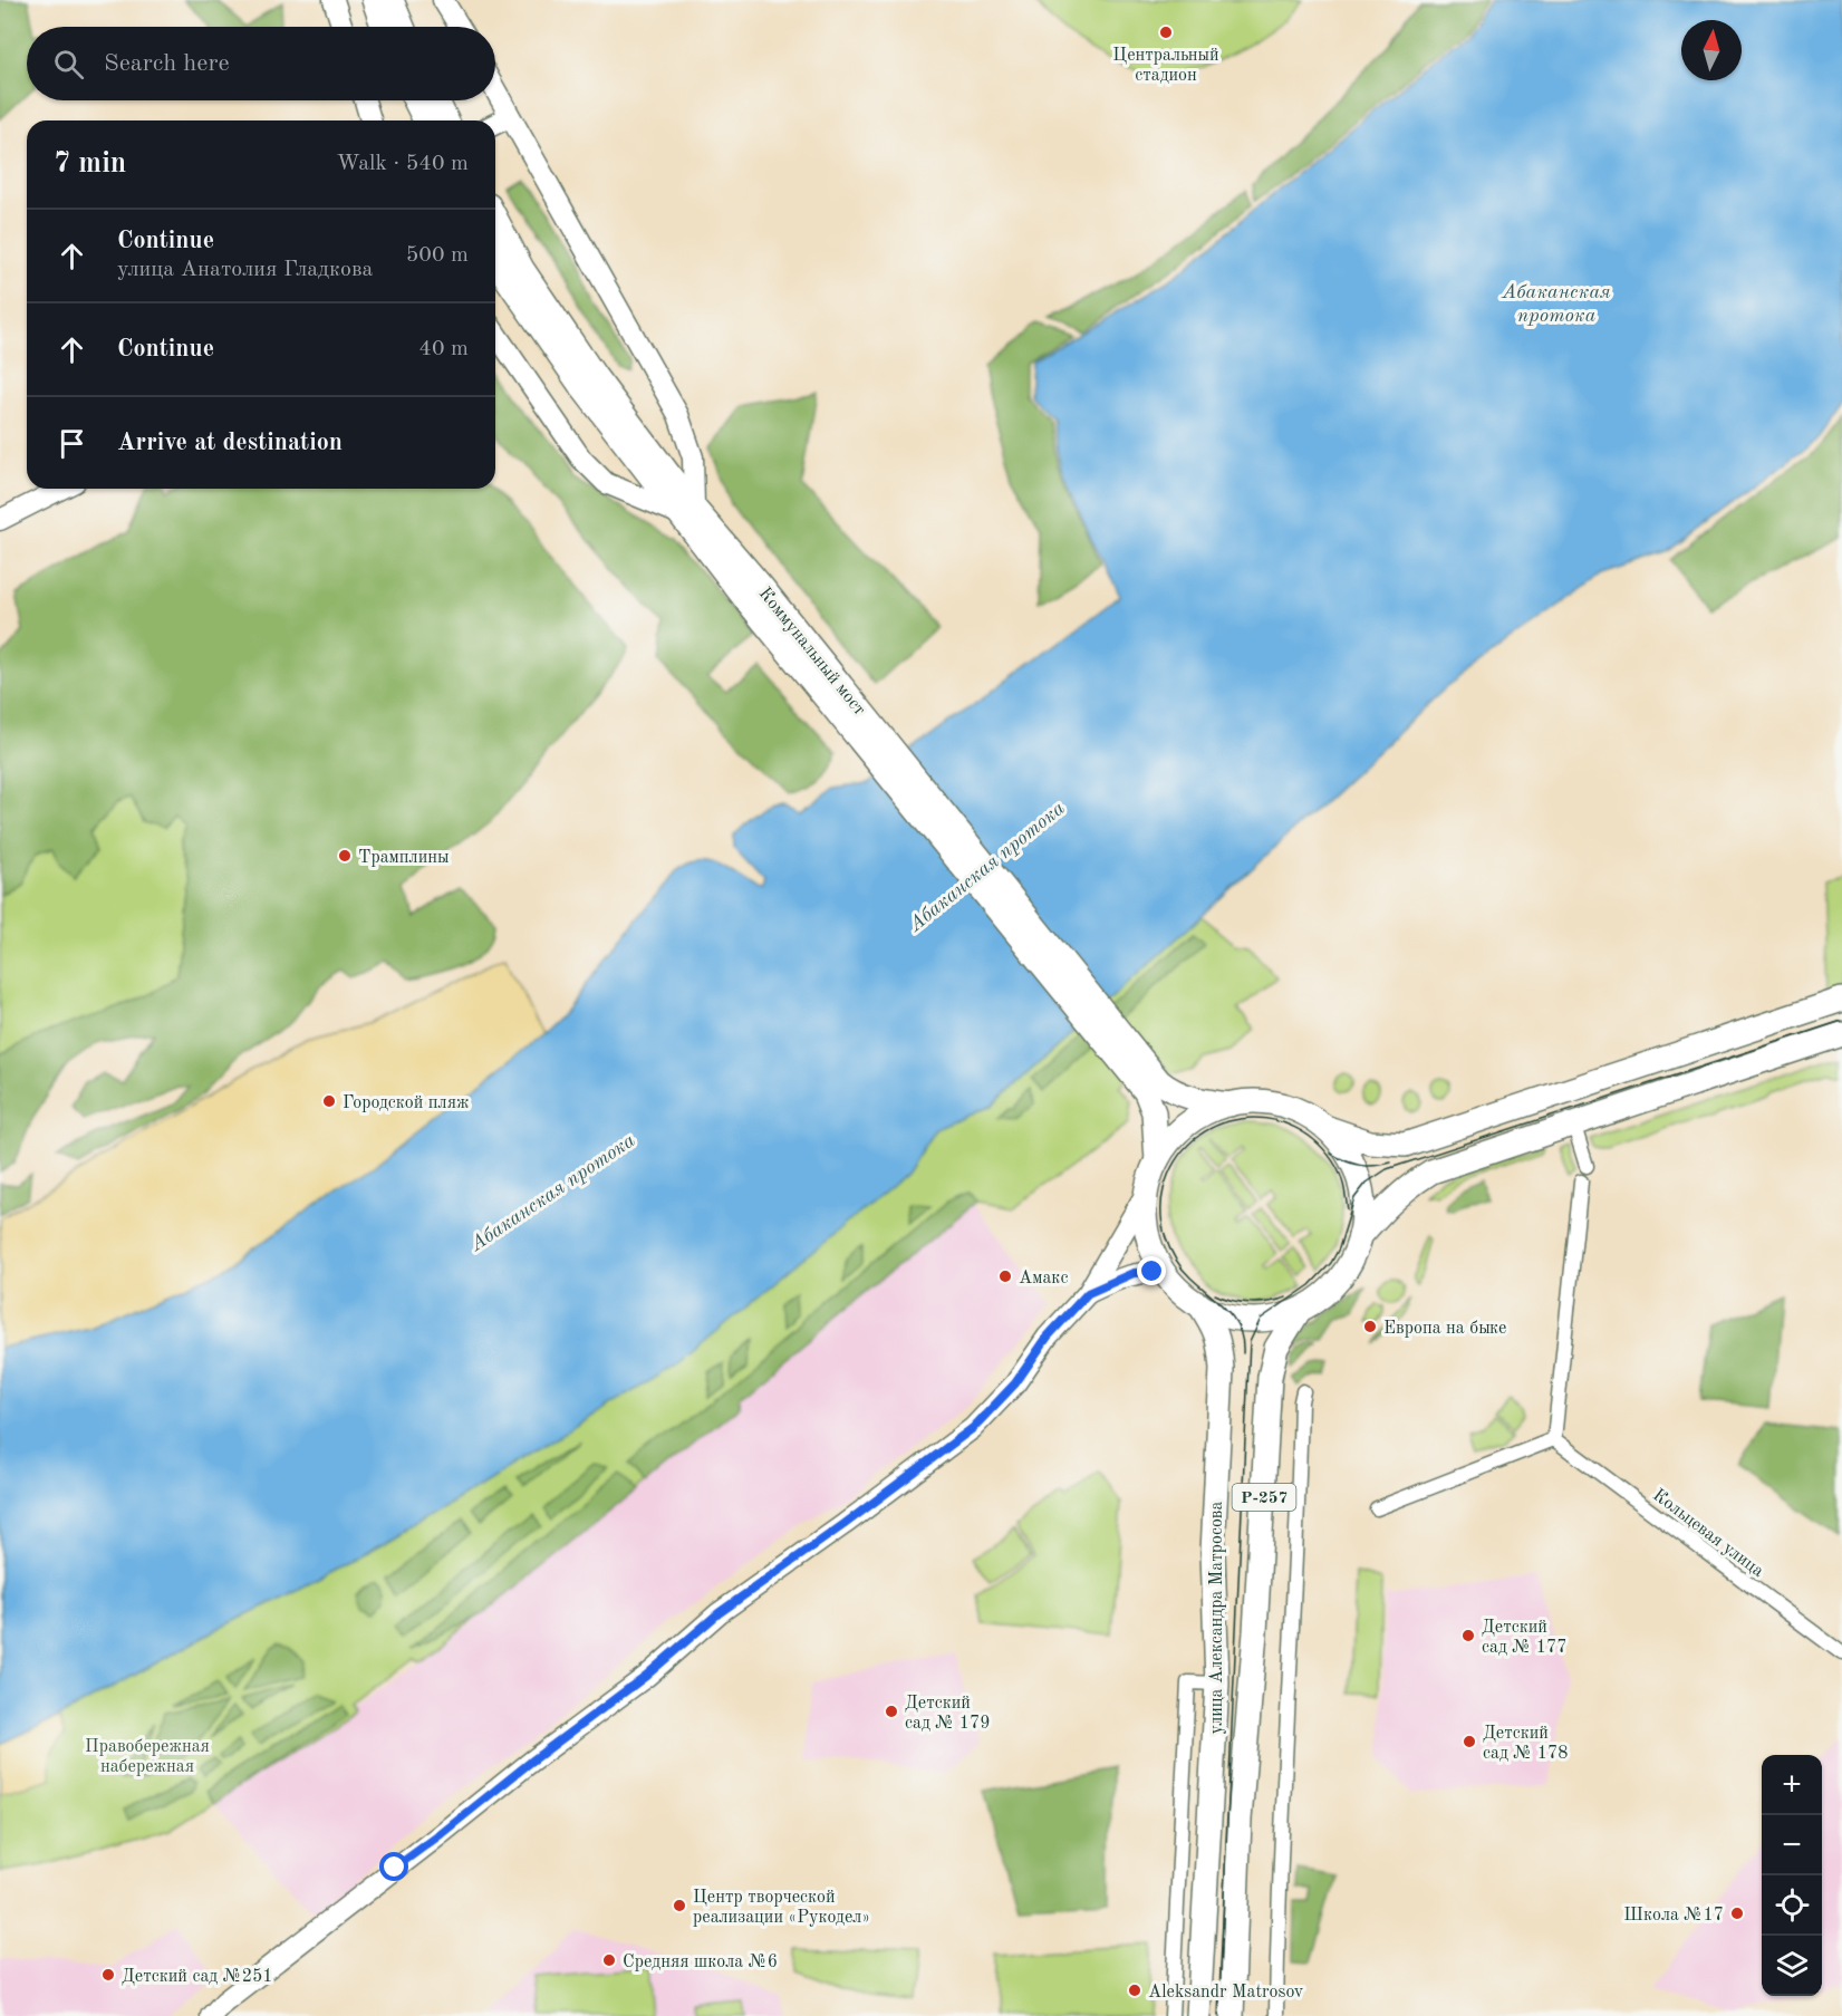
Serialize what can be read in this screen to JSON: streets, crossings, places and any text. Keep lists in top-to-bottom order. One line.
{"streets":{"highway":["Коммунальный мост","Р-257","улица Александра Матросова"],"street":["Кольцевая улица"]},"crossings":[["Р-257","улица Александра Матросова"]],"water":["Абаканская протока"],"parks":["Правобережная набережная"],"places":["Центральный стадион","Трамплины","Городской пляж","Амакс","Европа на быке","Детский сад № 177","Детский сад № 179","Детский сад № 178","Центр творческой реализации «Рукодел»","Школа №17","Средняя школа №6","Детский сад №251","Aleksandr Matrosov"],"north":"top","page":{"search":"Search here","heading":["7 min","Walk · 540 m"],"list":[["Continue","улица Анатолия Гладкова","500 m"],["Continue","40 m"],"Arrive at destination"],"map_buttons":["+","−"]}}
